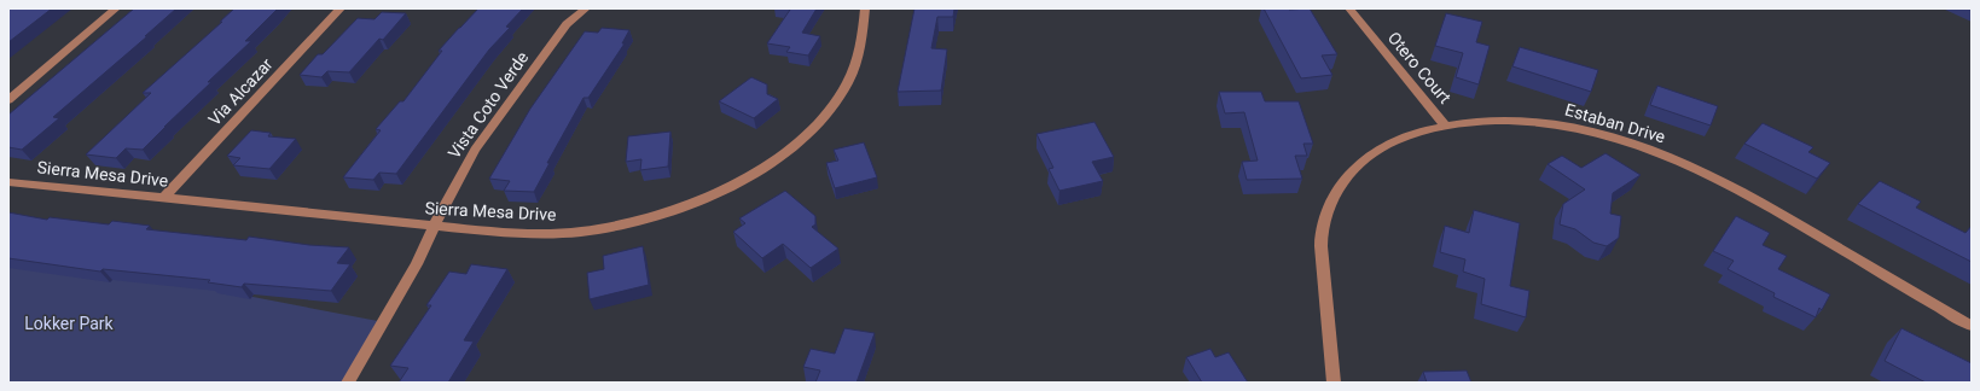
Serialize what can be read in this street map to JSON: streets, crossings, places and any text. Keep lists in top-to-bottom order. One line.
{"streets":{"street":["Otero Court","Via Alcazar","Vista Coto Verde","Estaban Drive","Sierra Mesa Drive"]},"crossings":[["Otero Court","Estaban Drive"],["Via Alcazar","Sierra Mesa Drive"],["Vista Coto Verde","Sierra Mesa Drive"]],"parks":["Lokker Park"]}
